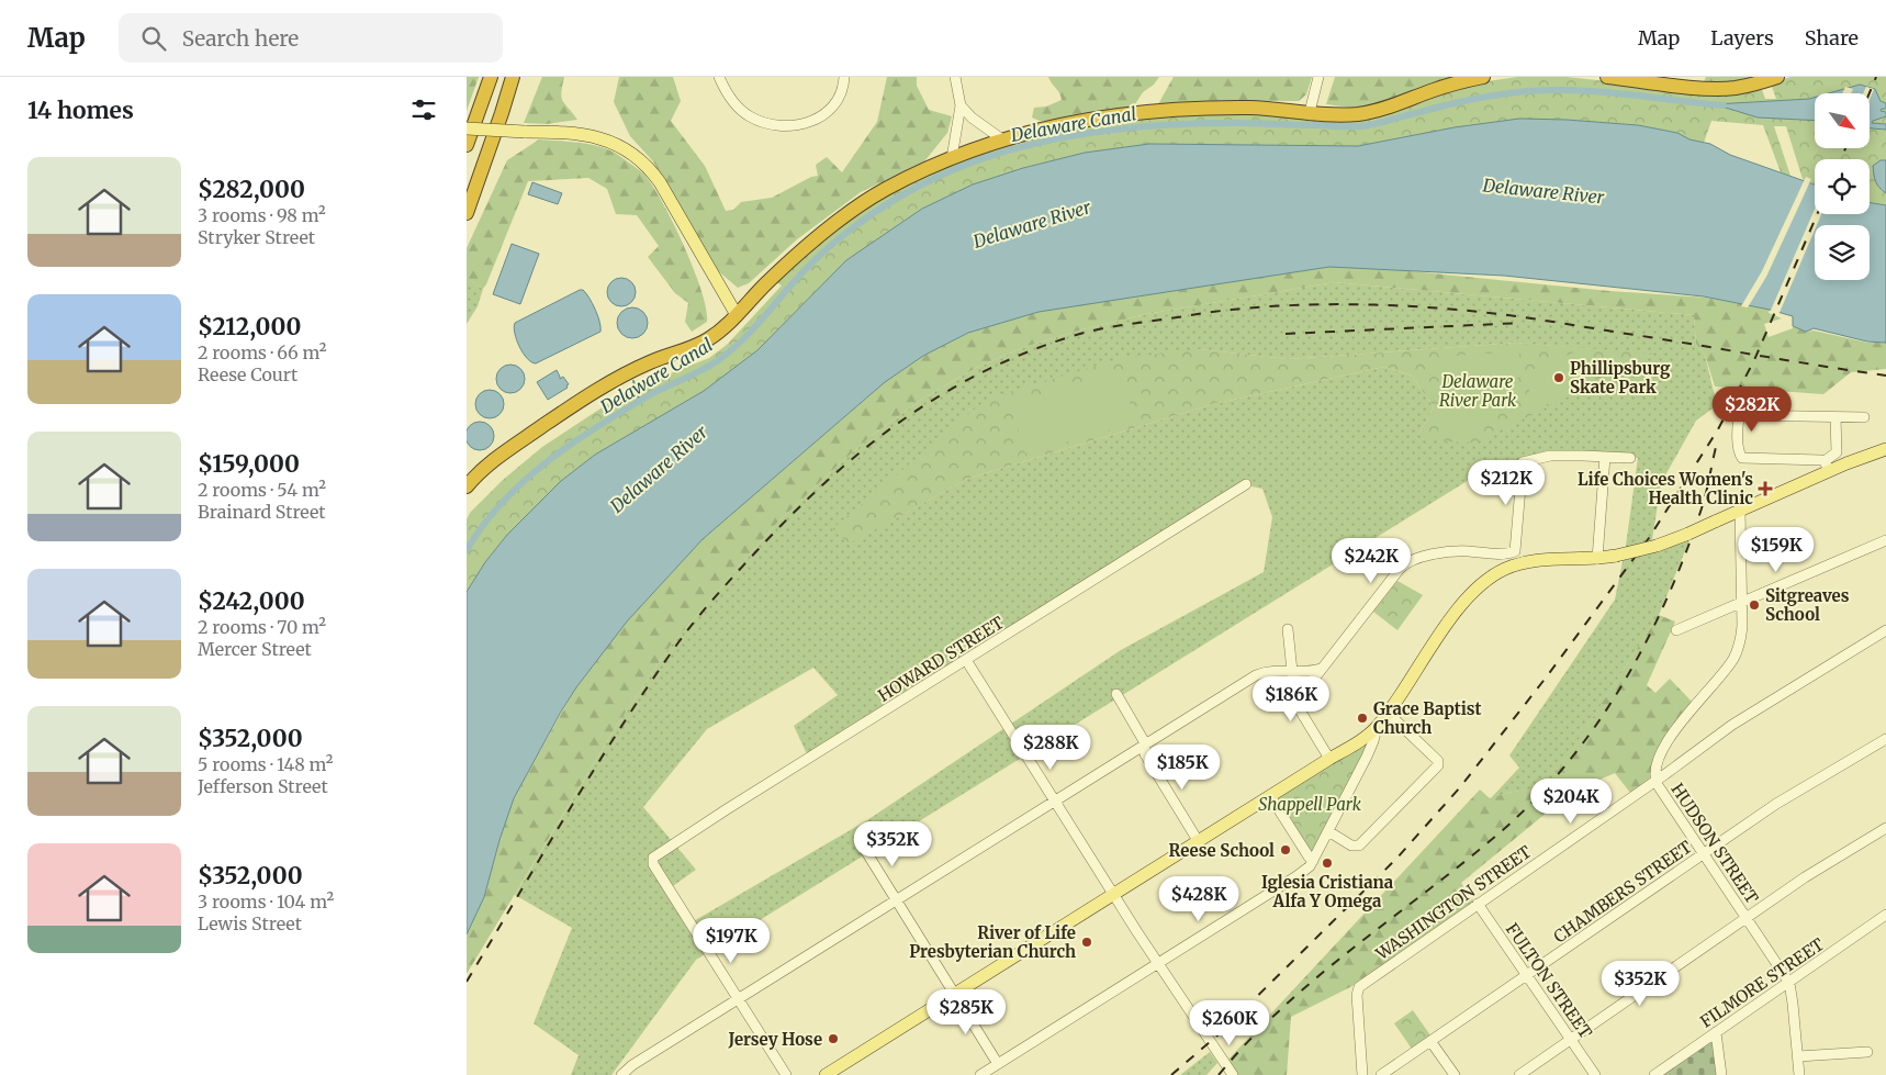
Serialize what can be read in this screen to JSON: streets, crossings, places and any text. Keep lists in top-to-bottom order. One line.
{"streets":{"street":["HOWARD STREET","HUDSON STREET","CHAMBERS STREET","WASHINGTON STREET","FULTON STREET","FILMORE STREET"]},"crossings":[["HUDSON STREET","CHAMBERS STREET"],["HUDSON STREET","WASHINGTON STREET"],["HUDSON STREET","FILMORE STREET"],["CHAMBERS STREET","FULTON STREET"],["WASHINGTON STREET","FULTON STREET"]],"water":["Delaware Canal","Delaware River"],"parks":["Delaware River Park","Shappell Park"],"places":{"other":["Phillipsburg Skate Park","Sitgreaves School","Grace Baptist Church","Reese School","Iglesia Cristiana Alfa Y Omega","River of Life Presbyterian Church","Jersey Hose"],"health":["Life Choices Women's Health Clinic"]},"north":"bottom right","page":{"header":"Map","search":"Search here","nav":["Map","Layers","Share"],"heading":"14 homes","list":[{"name":"$282,000","note":"3 rooms · 98 m² · Stryker Street"},{"name":"$212,000","note":"2 rooms · 66 m² · Reese Court"},{"name":"$159,000","note":"2 rooms · 54 m² · Brainard Street"},{"name":"$242,000","note":"2 rooms · 70 m² · Mercer Street"},{"name":"$352,000","note":"5 rooms · 148 m² · Jefferson Street"},{"name":"$352,000","note":"3 rooms · 104 m² · Lewis Street"}],"price":["$282K","$212K","$159K","$242K","$186K","$288K","$185K","$204K","$352K","$428K","$197K","$352K","$285K","$260K"]}}
